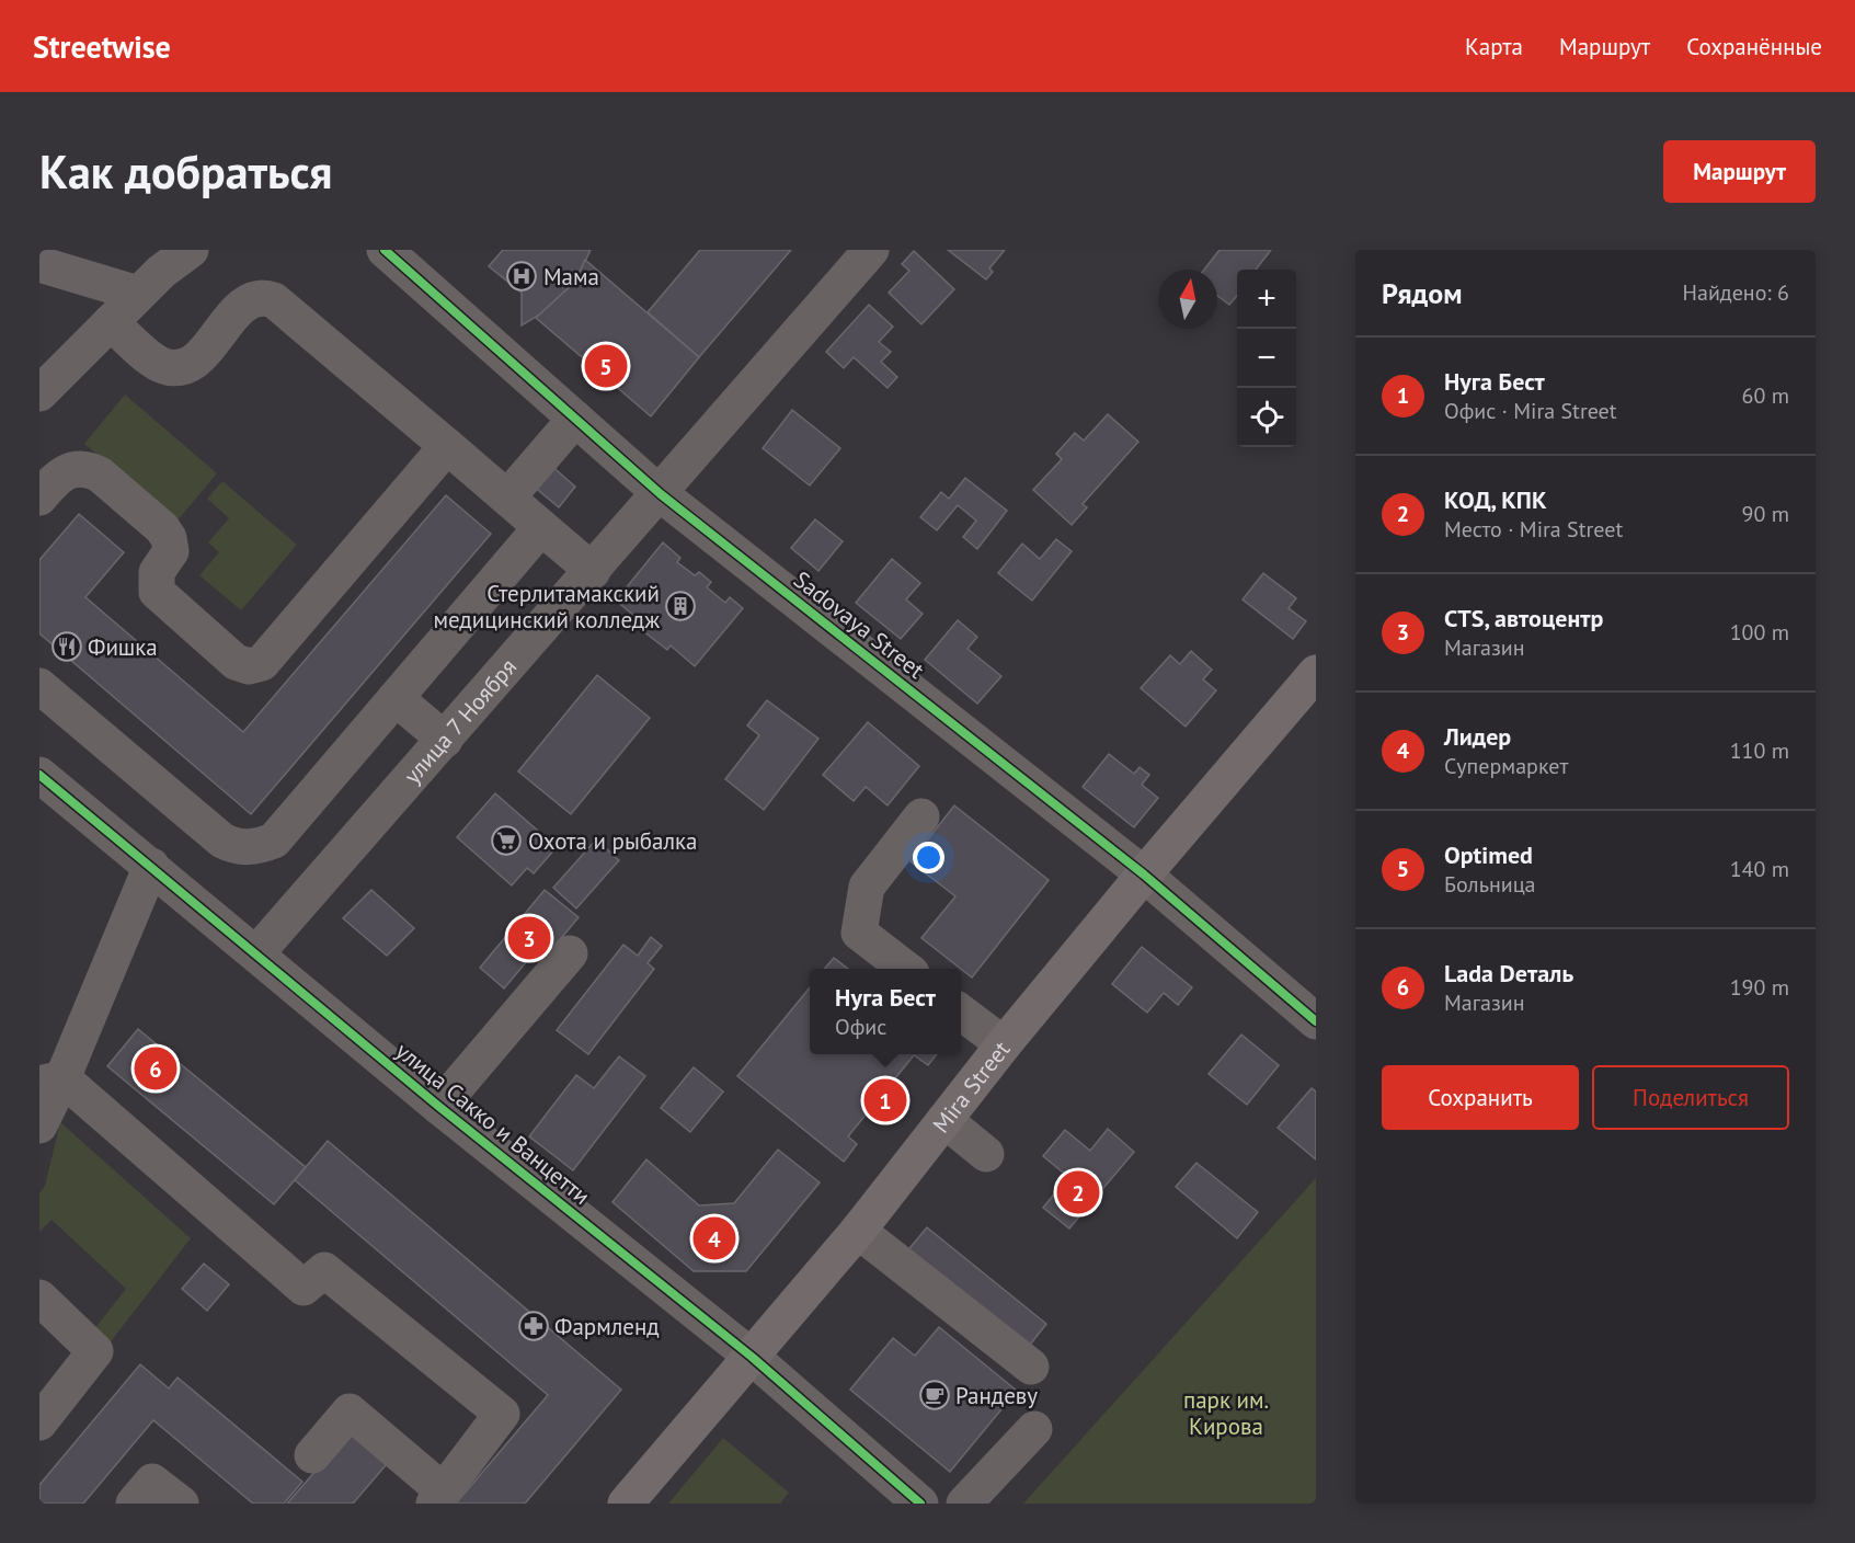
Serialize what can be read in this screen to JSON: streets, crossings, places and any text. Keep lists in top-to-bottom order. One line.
{"streets":{"main road":["Mira Street"],"street":["Sadovaya Street","улица 7 Ноября","улица Сакко и Ванцетти"]},"crossings":[["Sadovaya Street","улица 7 Ноября"],["Sadovaya Street","Mira Street"],["улица 7 Ноября","улица Сакко и Ванцетти"],["Mira Street","улица Сакко и Ванцетти"]],"parks":["парк им. Кирова"],"places":{"hospital":["Мама"],"building":["Стерлитамакский медицинский колледж"],"restaurant":["Фишка"],"supermarket":["Охота и рыбалка"],"pharmacy":["Фармленд"],"cafe":["Рандеву"]},"north":"top","page":{"header":"Streetwise","nav":["Карта","Маршрут","Сохранённые"],"buttons":["Маршрут",["Сохранить","Поделиться"]],"title":"Как добраться","heading":["Рядом","Найдено: 6"],"map_buttons":["+","−"],"list":[{"mark":"1","name":"Нуга Бест","note":"Офис · Mira Street","value":"60 m"},{"mark":"2","name":"КОД, КПК","note":"Место · Mira Street","value":"90 m"},{"mark":"3","name":"СTS, автоцентр","note":"Магазин","value":"100 m"},{"mark":"4","name":"Лидер","note":"Супермаркет","value":"110 m"},{"mark":"5","name":"Optimed","note":"Больница","value":"140 m"},{"mark":"6","name":"Lada Dеталь","note":"Магазин","value":"190 m"}],"pins":["5","3","6","1","2","4"],"popup":["Нуга Бест","Офис"]}}
